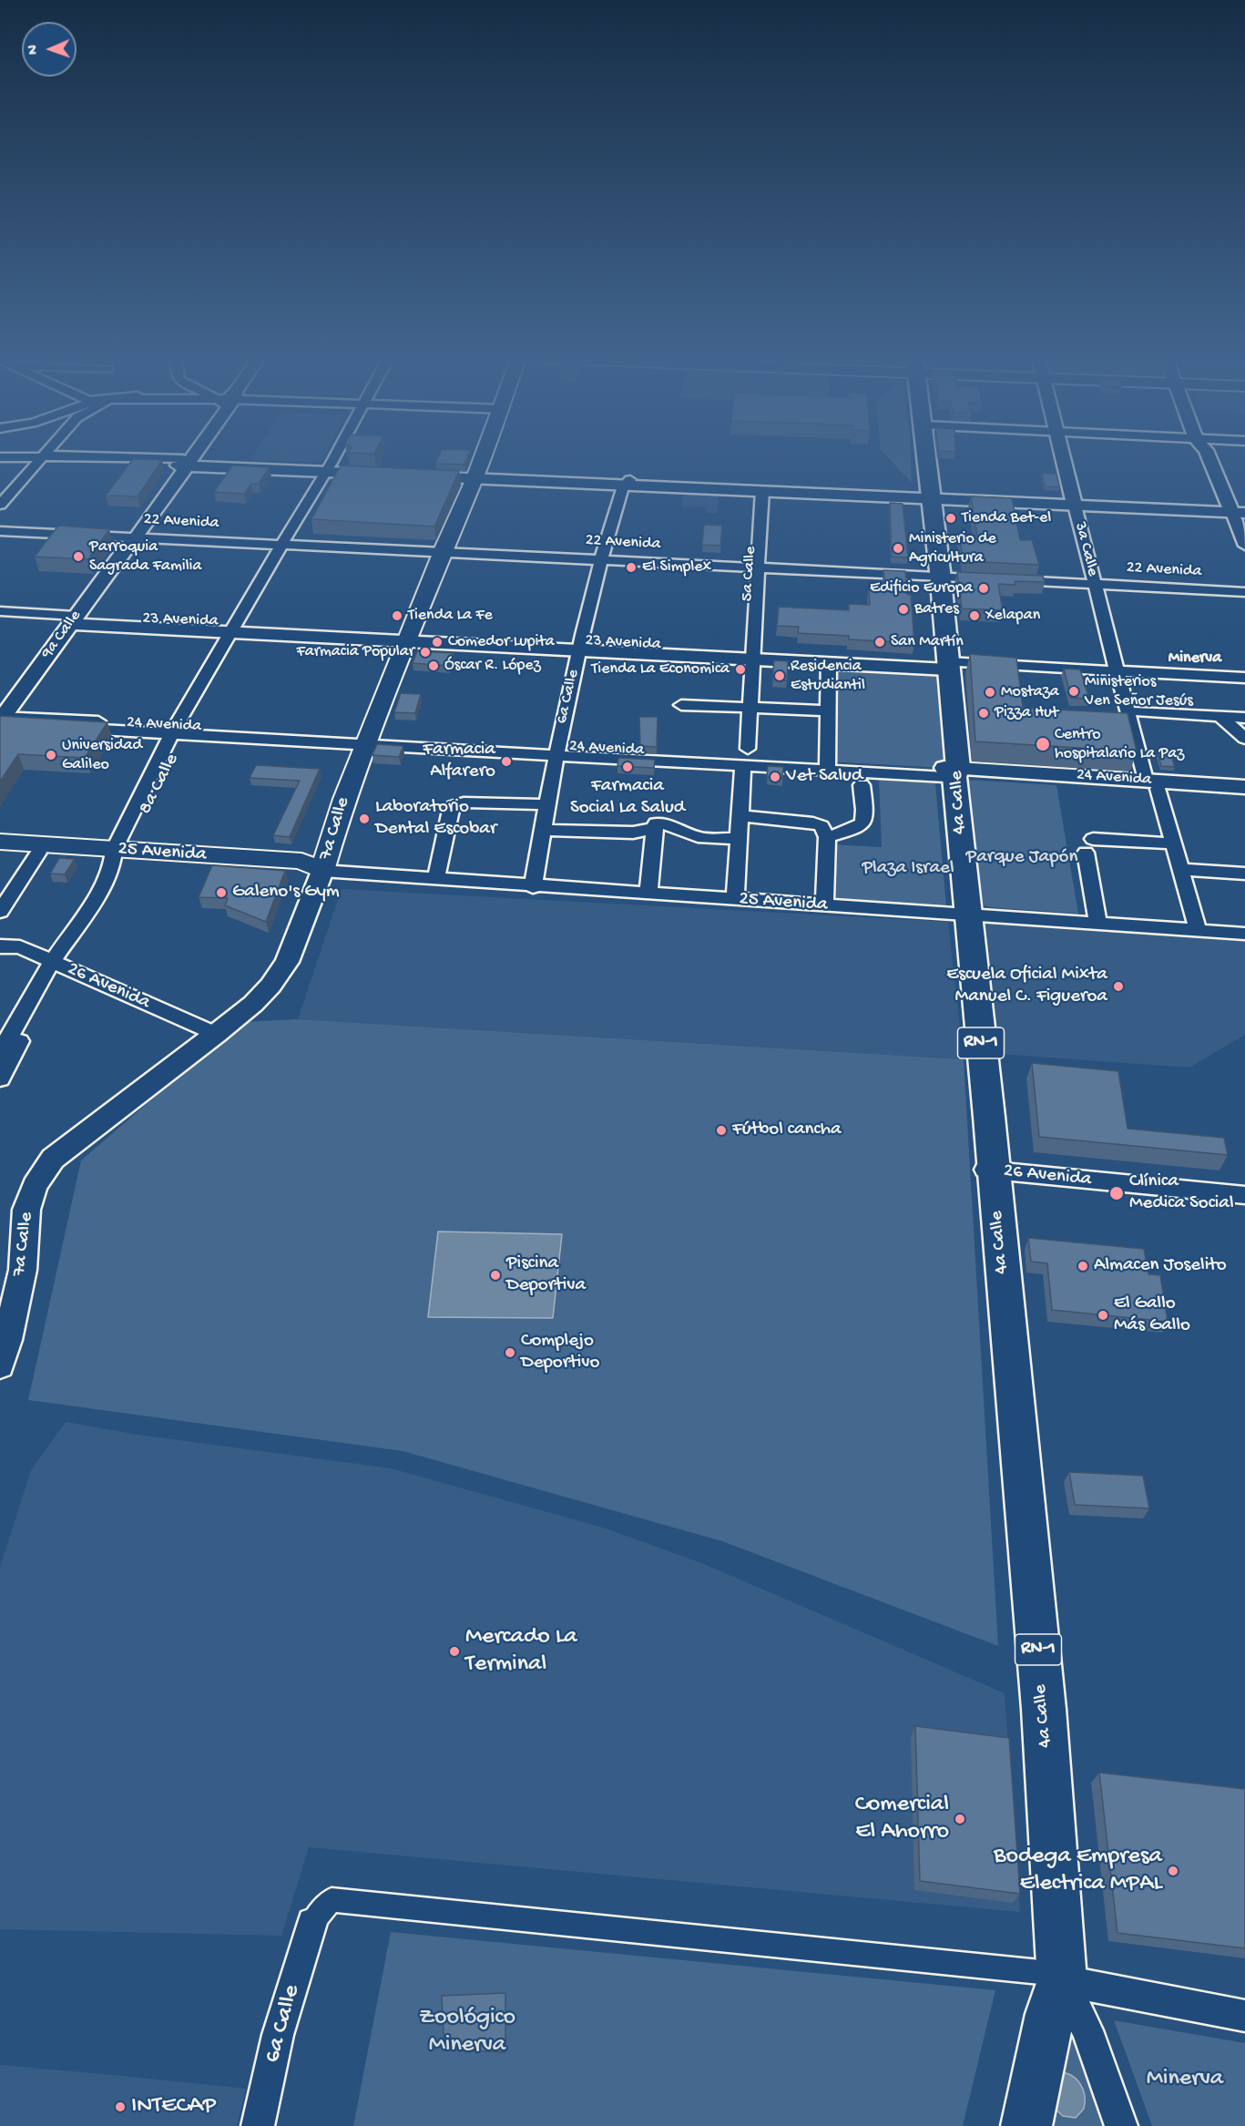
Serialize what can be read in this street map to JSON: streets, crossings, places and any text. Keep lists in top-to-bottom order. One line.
{"streets":{"main road":["4a Calle","7a Calle","25 Avenida","RN-1"],"street":["22 Avenida","3a Calle","5a Calle","23 Avenida","9a Calle","6a Calle","24 Avenida","8a Calle","26 Avenida"]},"crossings":[["22 Avenida","3a Calle"],["22 Avenida","5a Calle"],["22 Avenida","9a Calle"],["22 Avenida","6a Calle"],["22 Avenida","8a Calle"],["22 Avenida","4a Calle"],["22 Avenida","7a Calle"],["3a Calle","23 Avenida"],["3a Calle","24 Avenida"],["3a Calle","25 Avenida"],["5a Calle","23 Avenida"],["5a Calle","24 Avenida"],["5a Calle","25 Avenida"],["23 Avenida","9a Calle"],["23 Avenida","6a Calle"],["23 Avenida","8a Calle"],["23 Avenida","4a Calle"],["23 Avenida","7a Calle"],["9a Calle","24 Avenida"],["6a Calle","24 Avenida"],["6a Calle","25 Avenida"],["24 Avenida","8a Calle"],["24 Avenida","4a Calle"],["24 Avenida","7a Calle"],["8a Calle","25 Avenida"],["8a Calle","26 Avenida"],["4a Calle","25 Avenida"],["4a Calle","26 Avenida"],["7a Calle","25 Avenida"],["7a Calle","26 Avenida"]],"districts":["Minerva"],"parks":["Parque Japón","Plaza Israel","Zoológico Minerva","Minerva"],"places":["Tienda Bet-el","Ministerio de Agricultura","Parroquia Sagrada Familia","El Simplex","Edificio Europa","Batres","Tienda La Fe","Xelapan","Comedor Lupita","San Martín","Farmacia Popular","Óscar R. López","Tienda La Economica","Residencia Estudiantil","Ministerios Ven Señor Jesús","Mostaza","Pizza Hut","Centro hospitalario La Paz","Universidad Galileo","Farmacia Alfarero","Farmacia Social La Salud","Vet Salud","Laboratorio Dental Escobar","Galeno's Gym","Escuela Oficial Mixta Manuel C. Figueroa","Fútbol cancha","Clínica Medica Social","Almacen Joselito","Piscina Deportiva","El Gallo Más Gallo","Complejo Deportivo","Mercado La Terminal","Comercial El Ahorro","Bodega Empresa Electrica MPAL","INTECAP"],"north":"left"}
